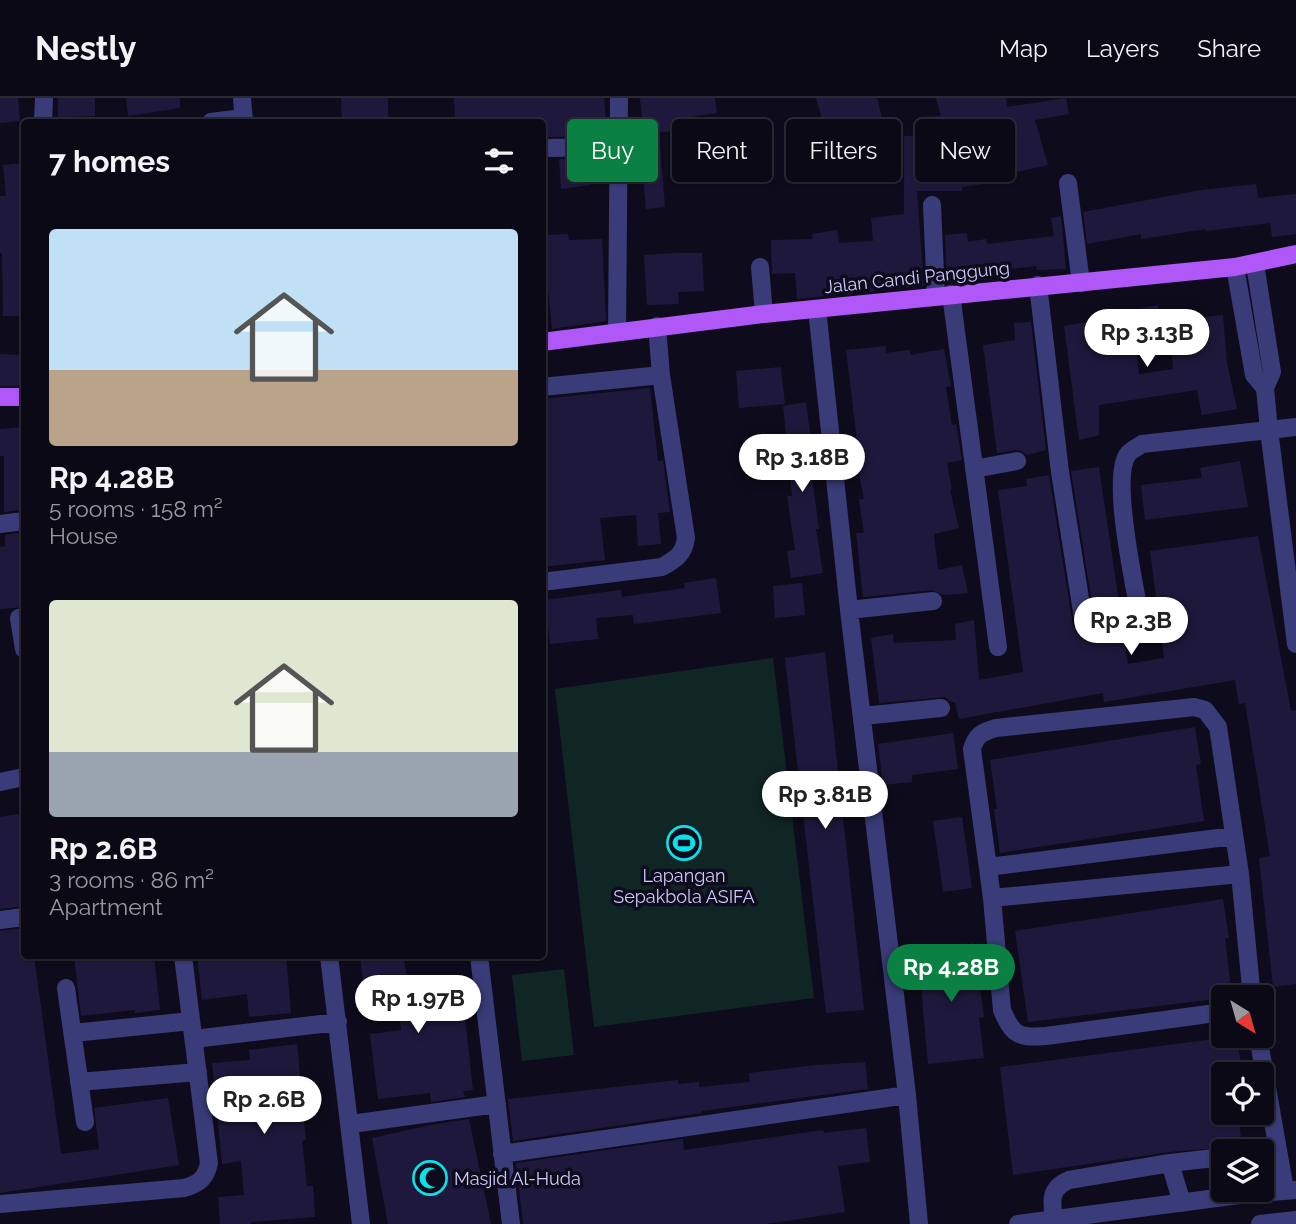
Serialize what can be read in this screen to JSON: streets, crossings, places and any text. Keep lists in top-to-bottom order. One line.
{"streets":{"main road":["Jalan Candi Panggung"]},"places":{"sports":["Lapangan Sepakbola ASIFA"],"mosque":["Masjid Al-Huda"]},"north":"bottom right","page":{"header":"Nestly","nav":["Map","Layers","Share"],"chip":["Buy","Rent","Filters","New"],"heading":"7 homes","list":[{"name":"Rp 4.28B","note":"5 rooms · 158 m² · House"},{"name":"Rp 2.6B","note":"3 rooms · 86 m² · Apartment"}],"price":["Rp 3.13B","Rp 3.18B","Rp 2.3B","Rp 3.81B","Rp 4.28B","Rp 1.97B","Rp 2.6B"]}}
